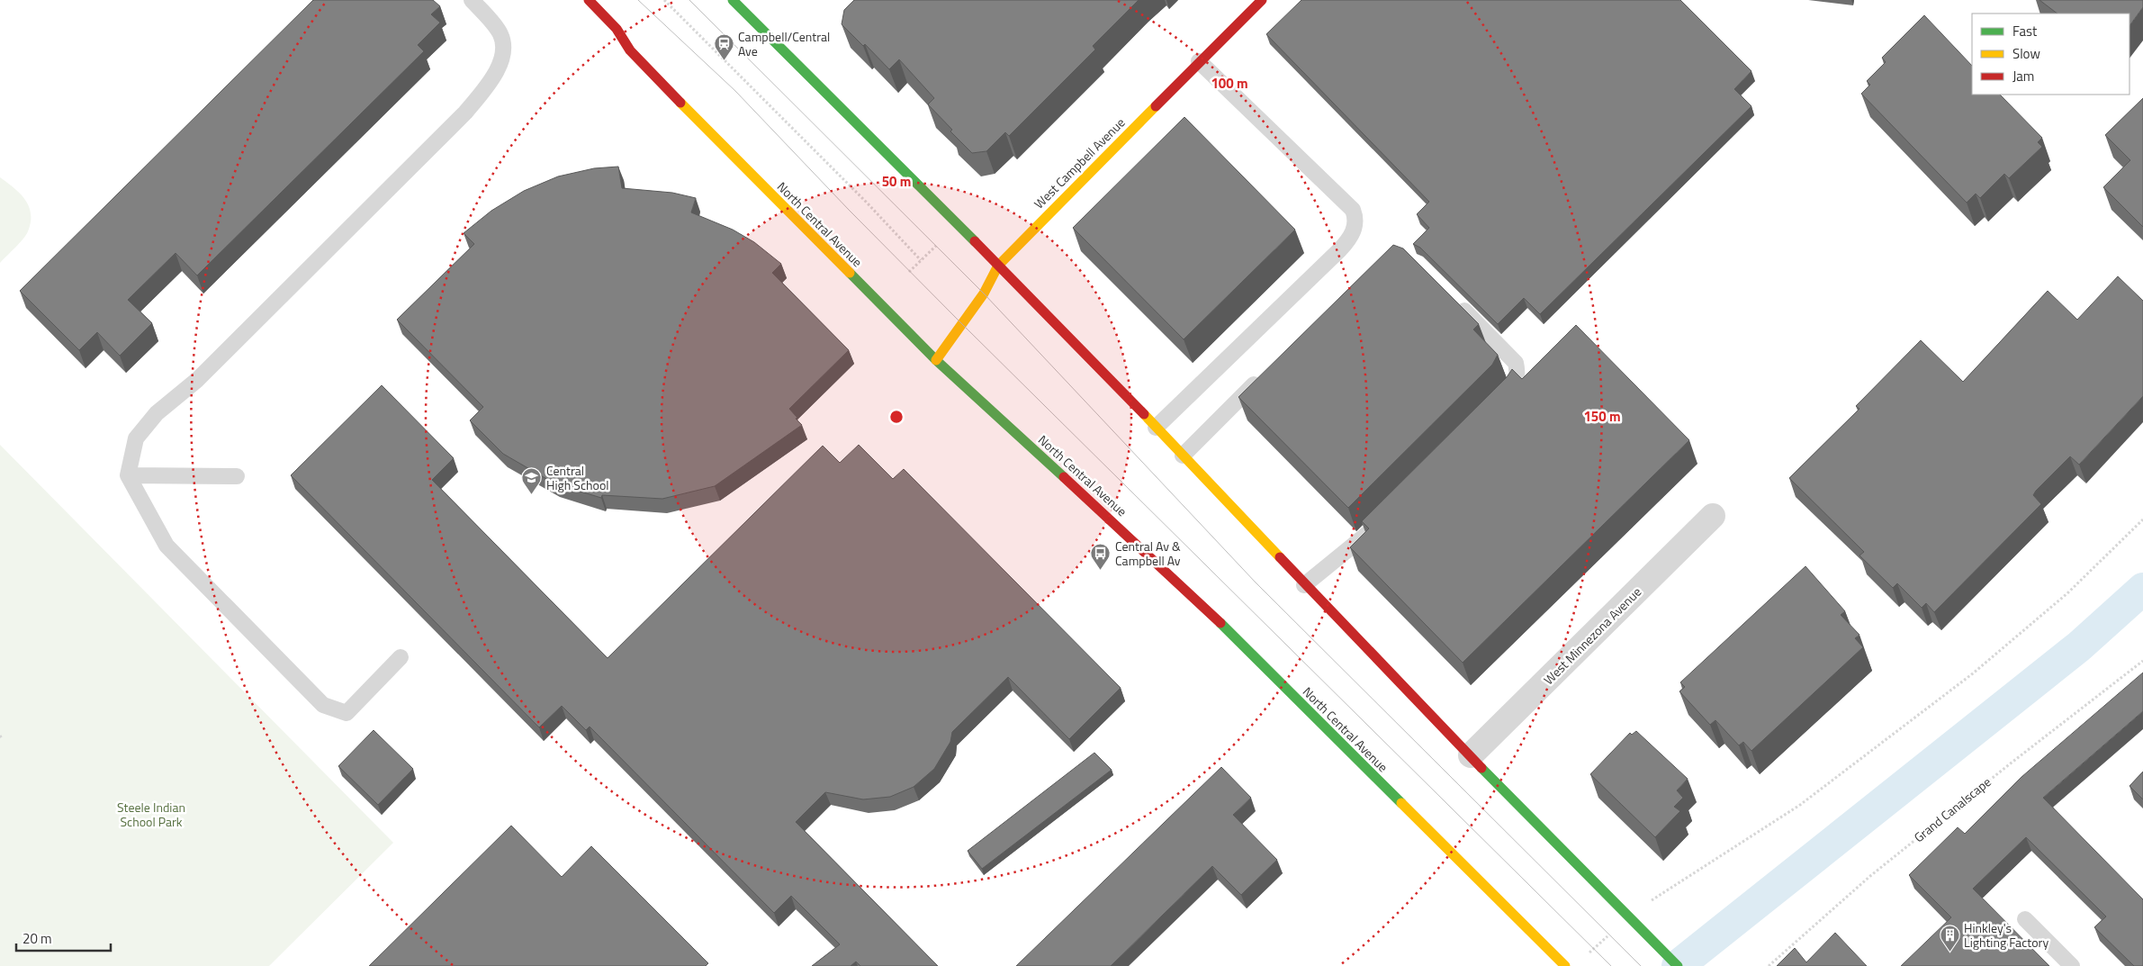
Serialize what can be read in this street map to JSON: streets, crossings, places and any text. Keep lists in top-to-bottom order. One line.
{"streets":{"main road":["West Campbell Avenue","North Central Avenue"],"street":["West Minnezona Avenue"],"path":["Grand Canalscape"]},"crossings":[["West Campbell Avenue","North Central Avenue"]],"parks":["Steele Indian School Park"],"places":{"station":["Campbell/Central Ave"],"school or university":["Central High School"],"bus stop":["Central Av & Campbell Av"],"building":["Hinkley's Lighting Factory"]},"legend":["Fast","Slow","Jam"],"scale_bar":"20 m","rings":["100 m","50 m","150 m"]}
